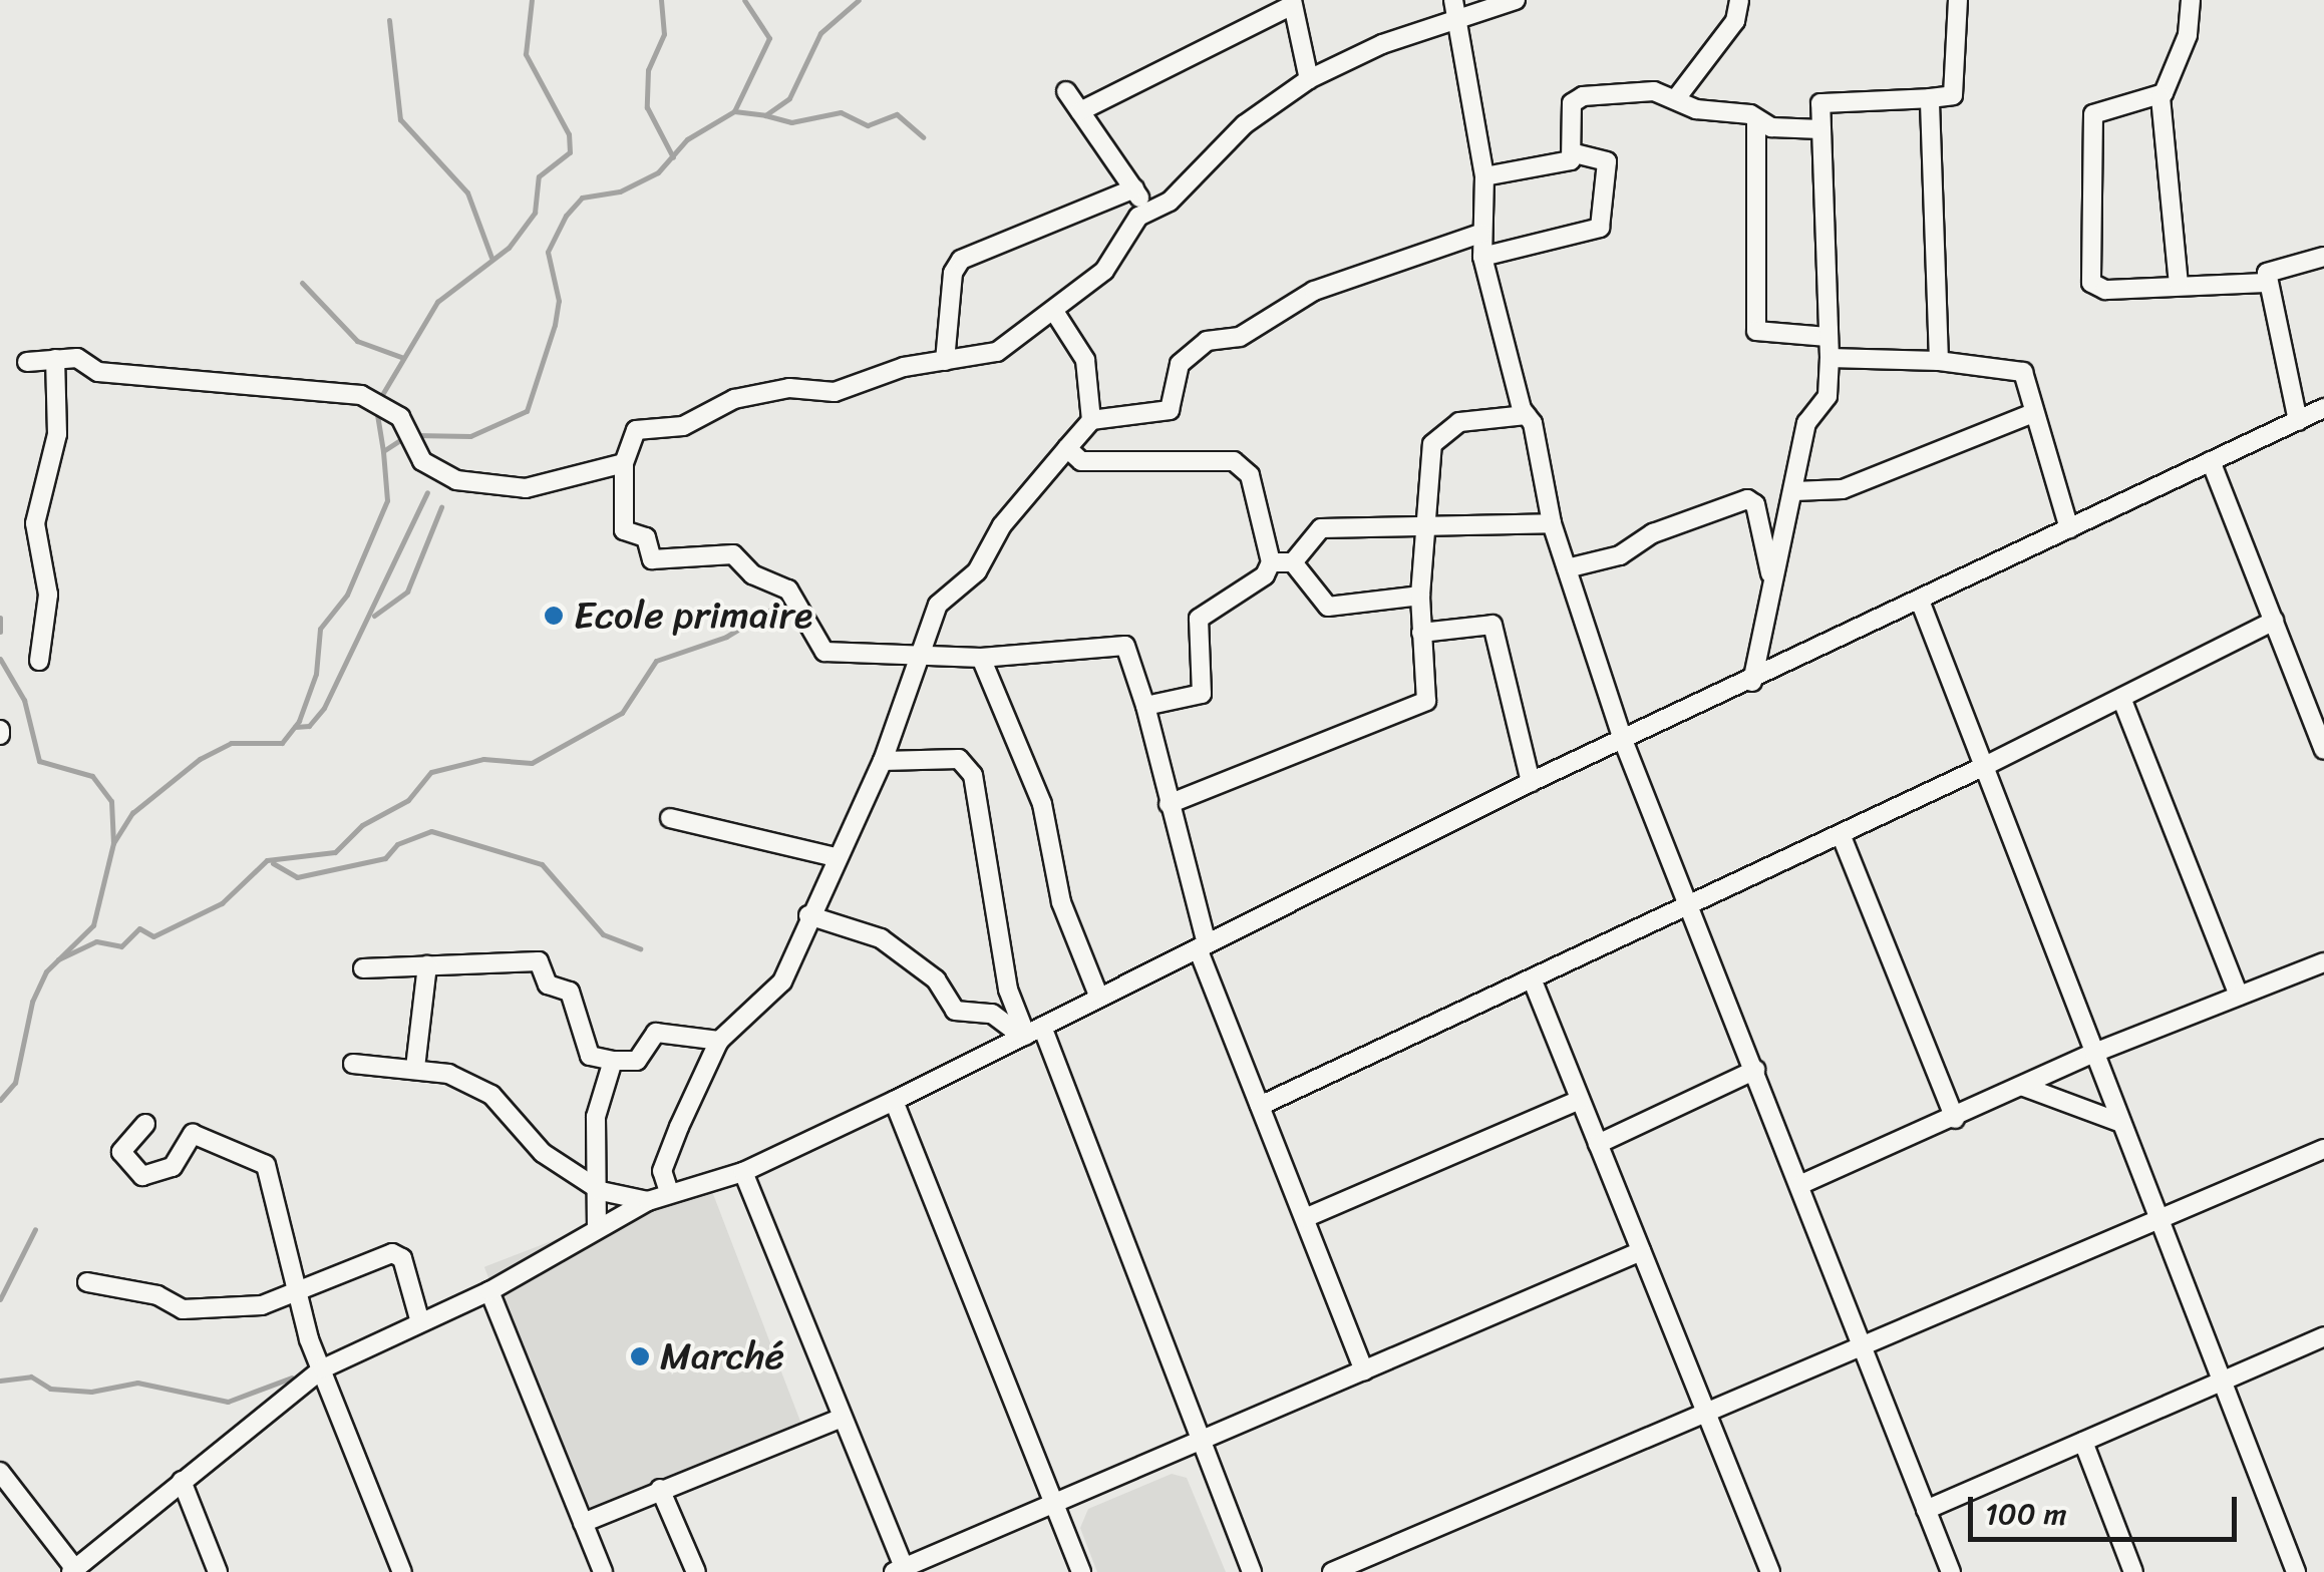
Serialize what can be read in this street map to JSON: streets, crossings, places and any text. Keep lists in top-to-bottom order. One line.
{"places":["Ecole primaire","Marché"],"scale_bar":"100 m"}
